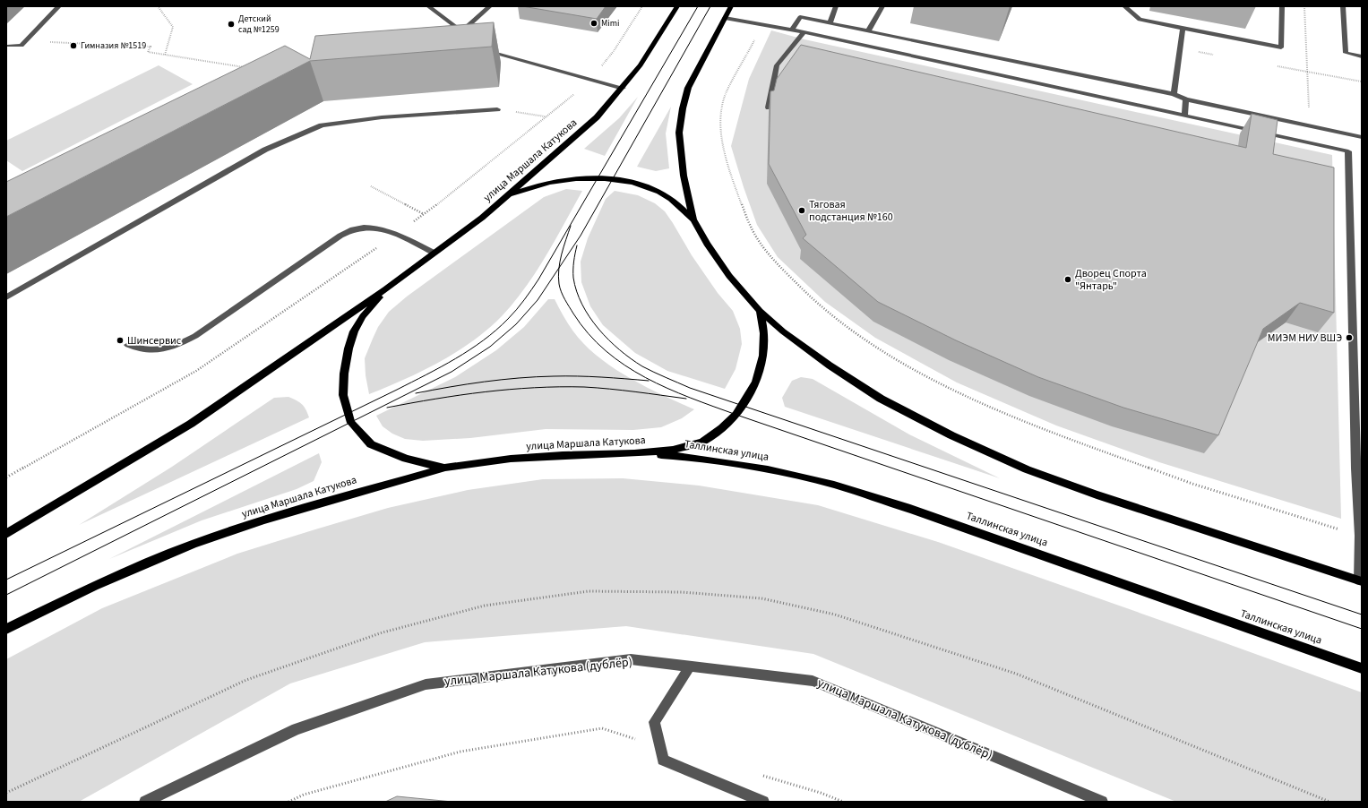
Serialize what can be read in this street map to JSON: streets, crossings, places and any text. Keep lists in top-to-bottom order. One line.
{"streets":{"main road":["улица Маршала Катукова","Таллинская улица"],"street":["улица Маршала Катукова (дублёр)"]},"crossings":[["улица Маршала Катукова","Таллинская улица"]],"places":["Mimi","Детский сад №1259","Гимназия №1519","Тяговая подстанция №160","Дворец Спорта \"Янтарь\"","МИЭМ НИУ ВШЭ","Шинсервис"]}
